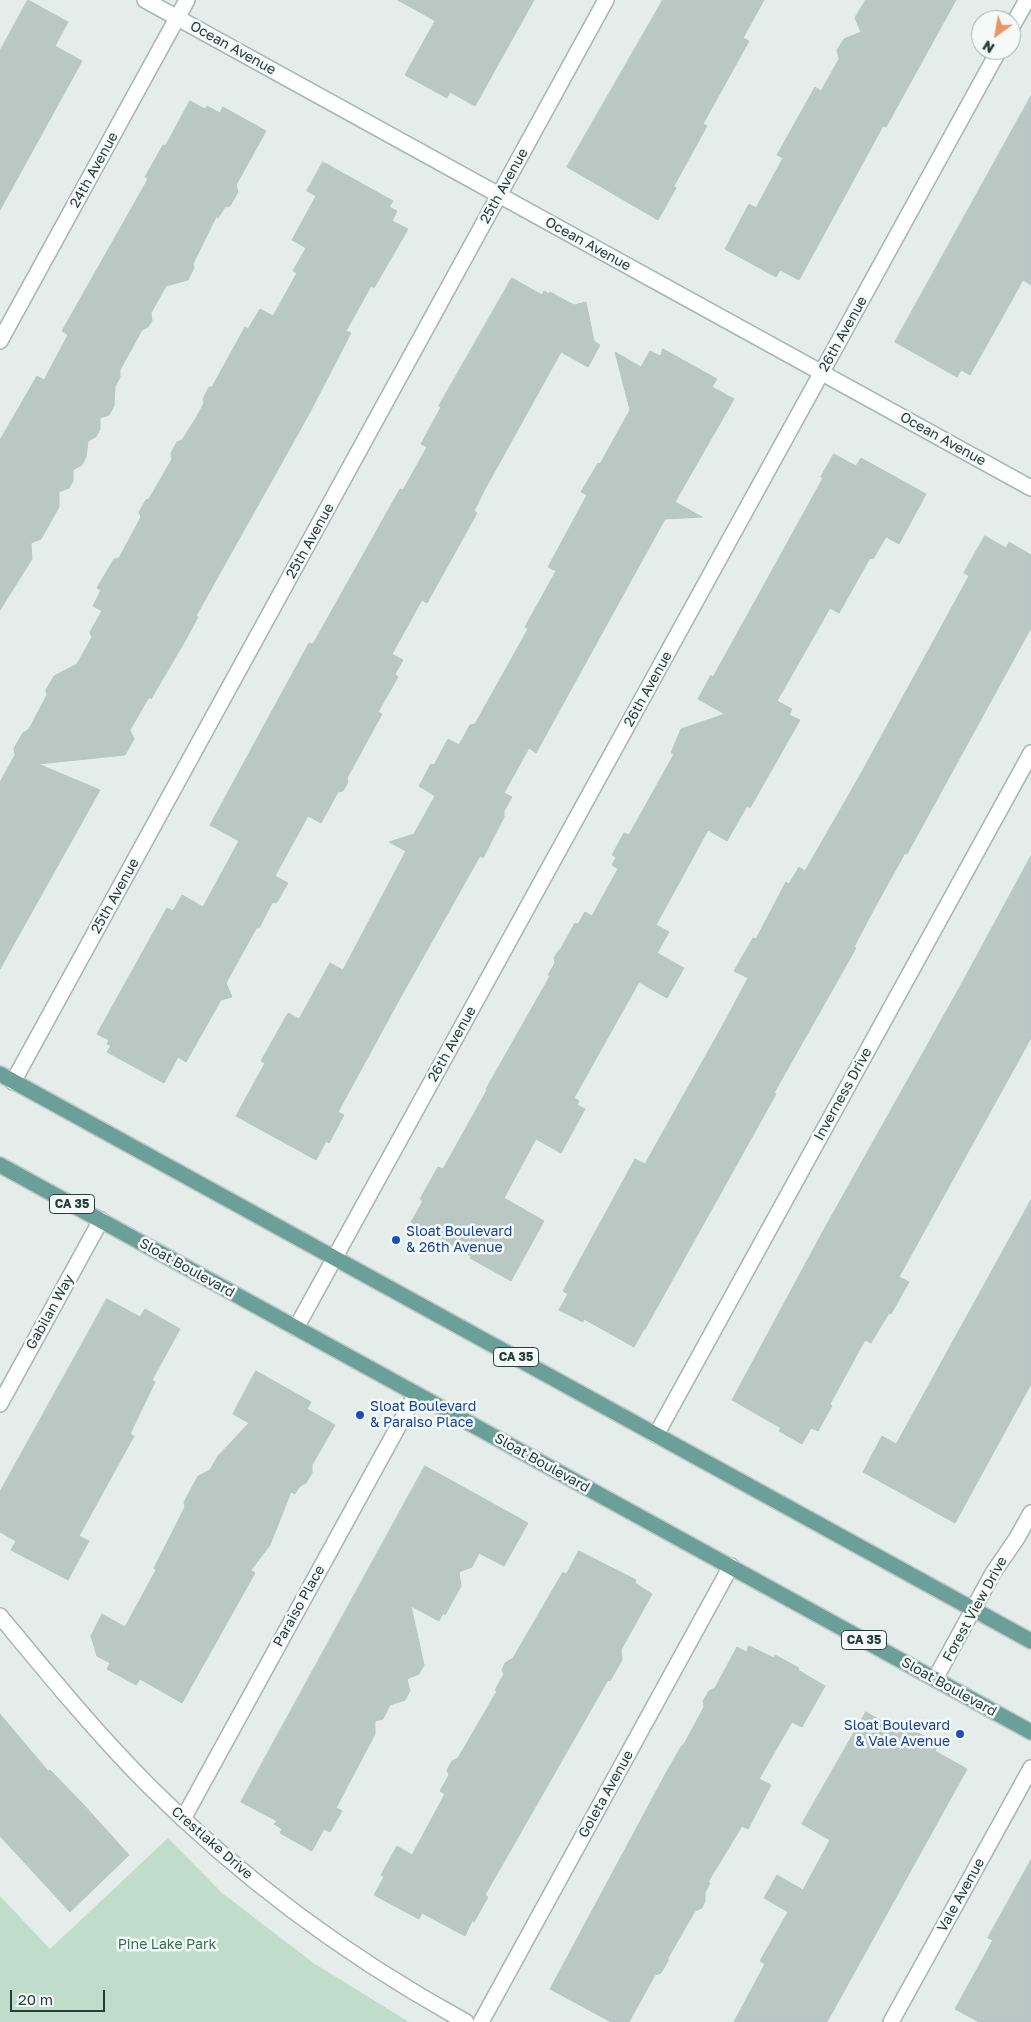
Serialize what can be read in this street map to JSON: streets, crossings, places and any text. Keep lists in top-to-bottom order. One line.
{"streets":{"main road":["CA 35","Sloat Boulevard"],"street":["Ocean Avenue","24th Avenue","25th Avenue","26th Avenue","Inverness Drive","Gabilan Way","Paraiso Place","Forest View Drive","Goleta Avenue","Crestlake Drive","Vale Avenue"]},"crossings":[["Ocean Avenue","24th Avenue"],["Ocean Avenue","25th Avenue"],["Ocean Avenue","26th Avenue"],["25th Avenue","CA 35"],["26th Avenue","CA 35"],["26th Avenue","Sloat Boulevard"],["Inverness Drive","CA 35"],["CA 35","Forest View Drive"],["Sloat Boulevard","Gabilan Way"],["Sloat Boulevard","Paraiso Place"],["Sloat Boulevard","Forest View Drive"],["Sloat Boulevard","Goleta Avenue"],["Paraiso Place","Crestlake Drive"]],"parks":["Pine Lake Park"],"places":["Sloat Boulevard & 26th Avenue","Sloat Boulevard & Paraiso Place","Sloat Boulevard & Vale Avenue"],"scale_bar":"20 m","north":"bottom left"}
